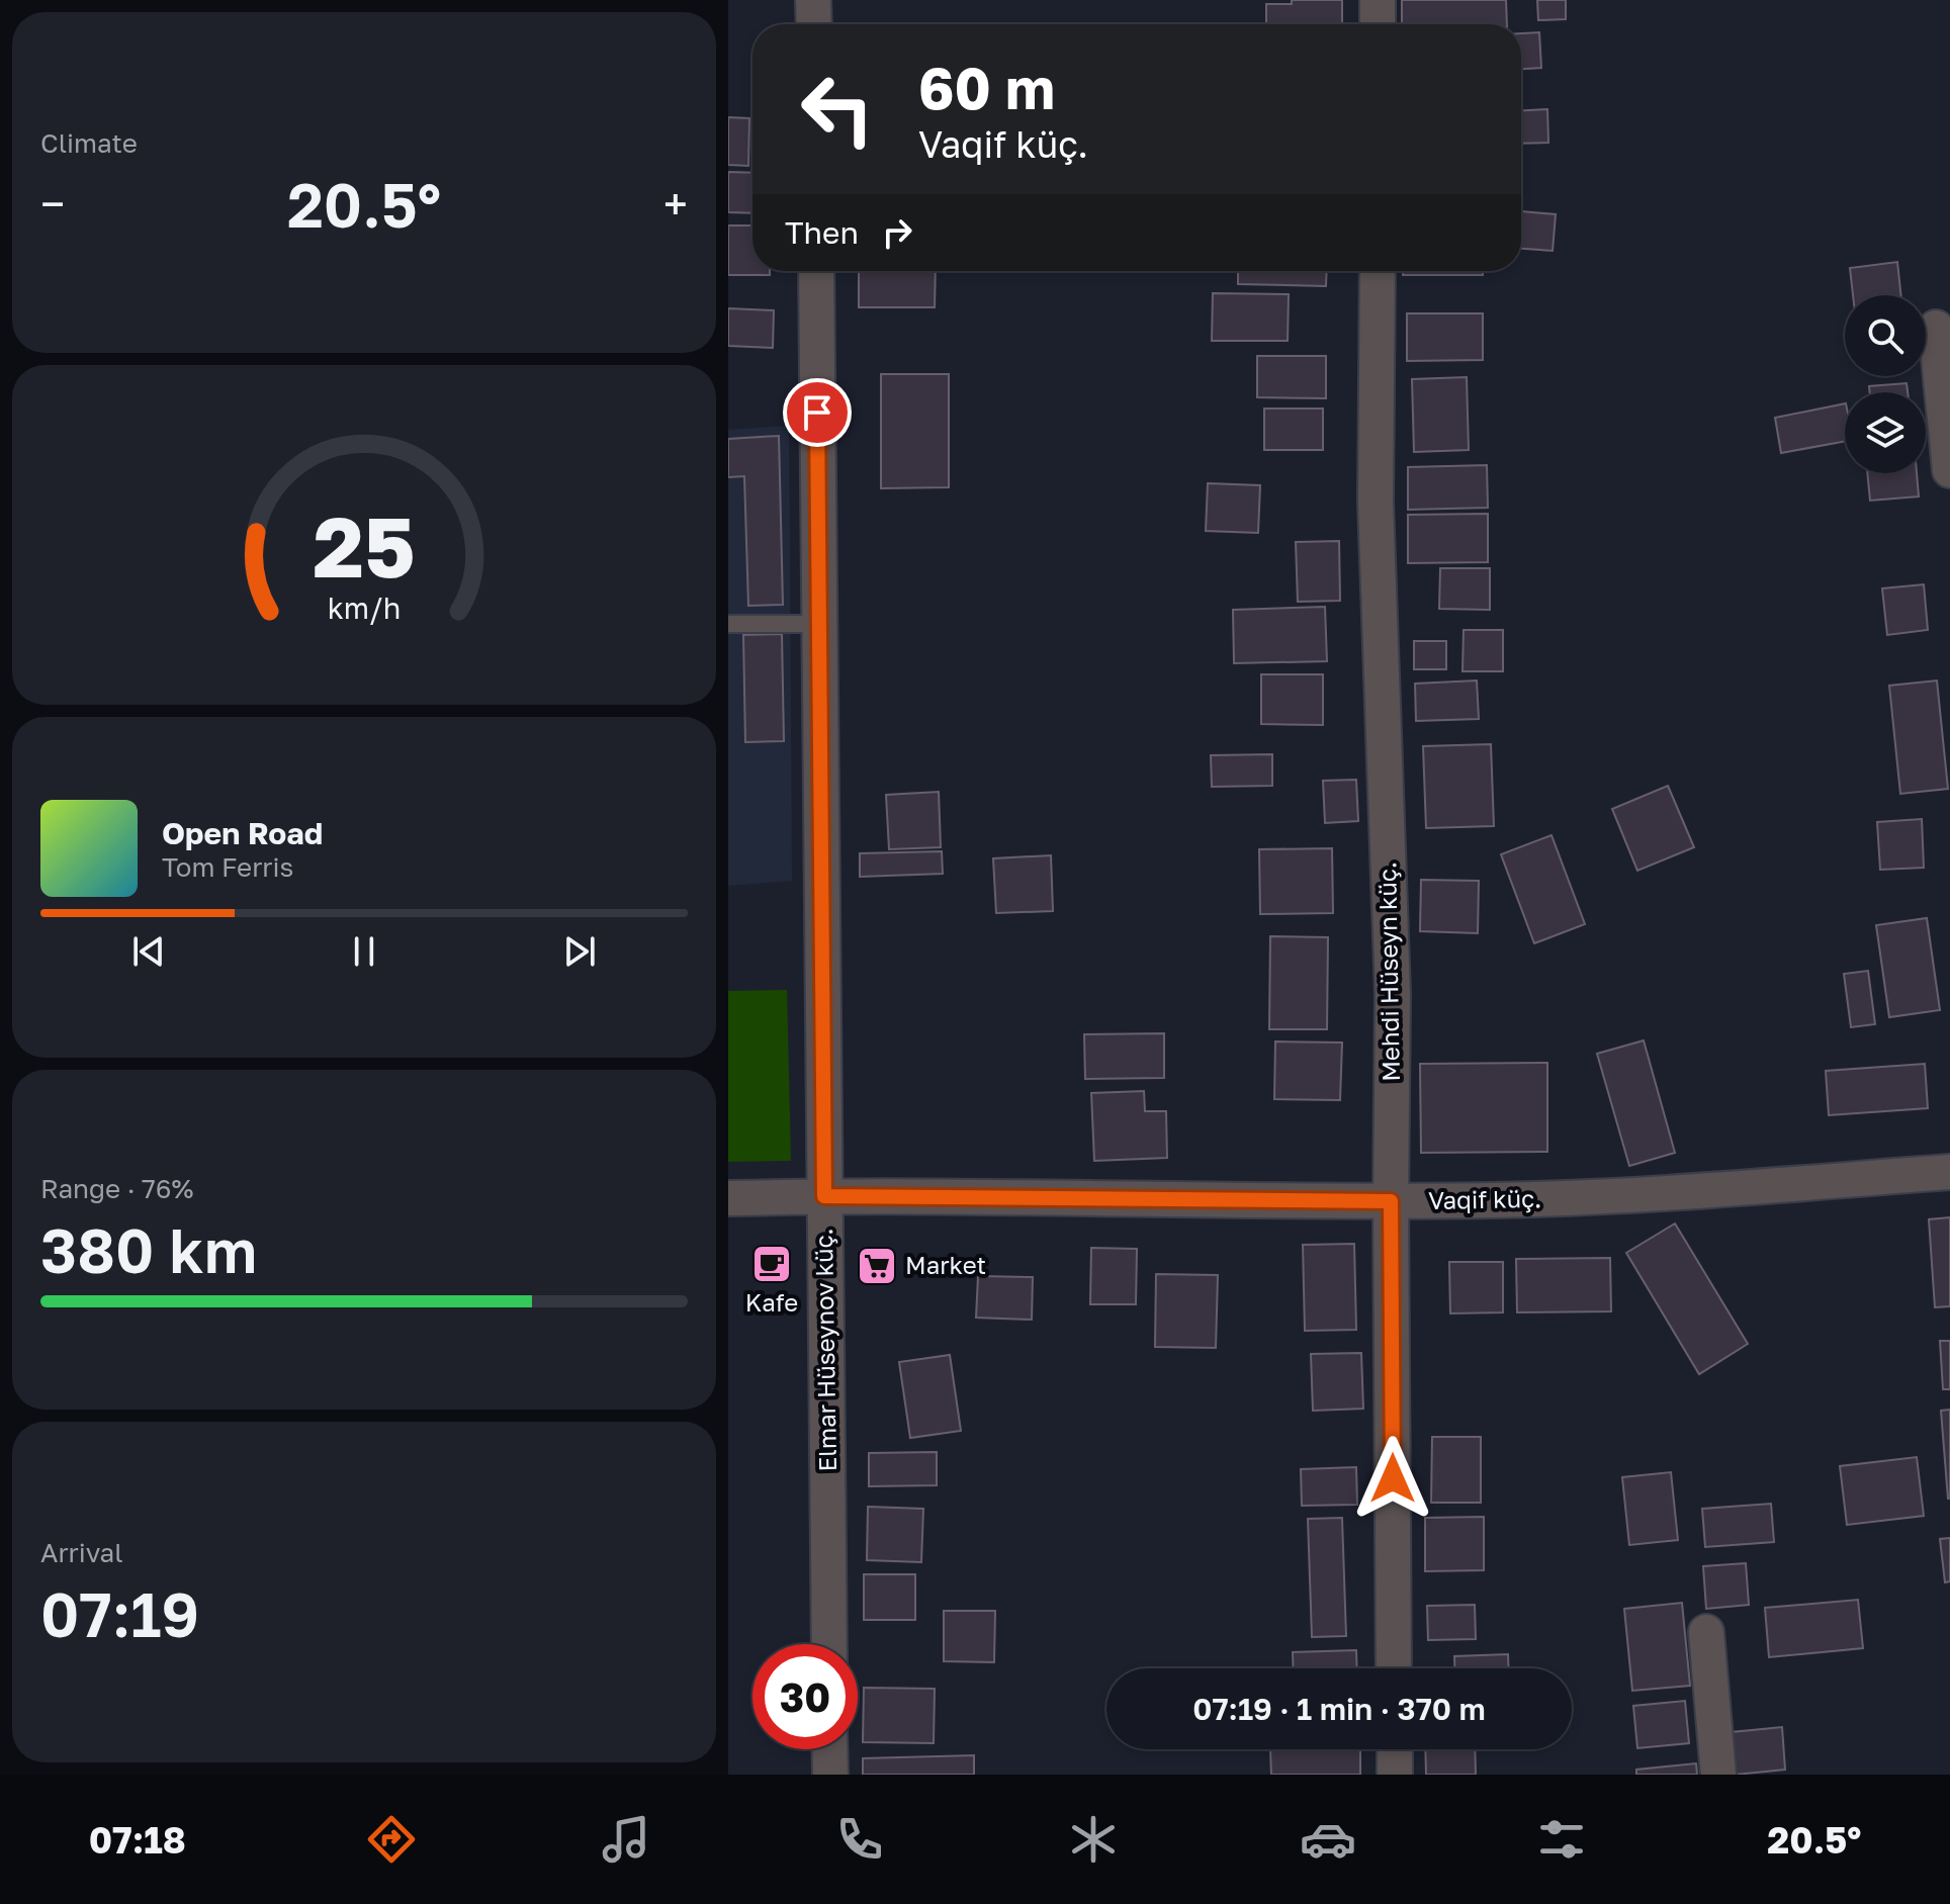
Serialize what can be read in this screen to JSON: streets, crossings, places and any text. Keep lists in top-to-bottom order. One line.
{"streets":{"street":["Mehdi Hüseyn küç.","Vaqif küç.","Elmar Hüseynov küç."]},"crossings":[["Mehdi Hüseyn küç.","Vaqif küç."],["Vaqif küç.","Elmar Hüseynov küç."]],"places":{"cafe":["Kafe"],"supermarket":["Market"]},"page":{"tile":["Climate",["Range · 76%","380 km"],["Arrival","07:19"]],"turn":["60 m","Vaqif küç."],"heat":["−","20.5°","+"],"then":"Then","song":["Open Road","Tom Ferris"],"limit":"30","trip":"07:19 · 1 min · 370 m","tabs":["07:18","20.5°"],"gauge":["25","km/h"]}}
